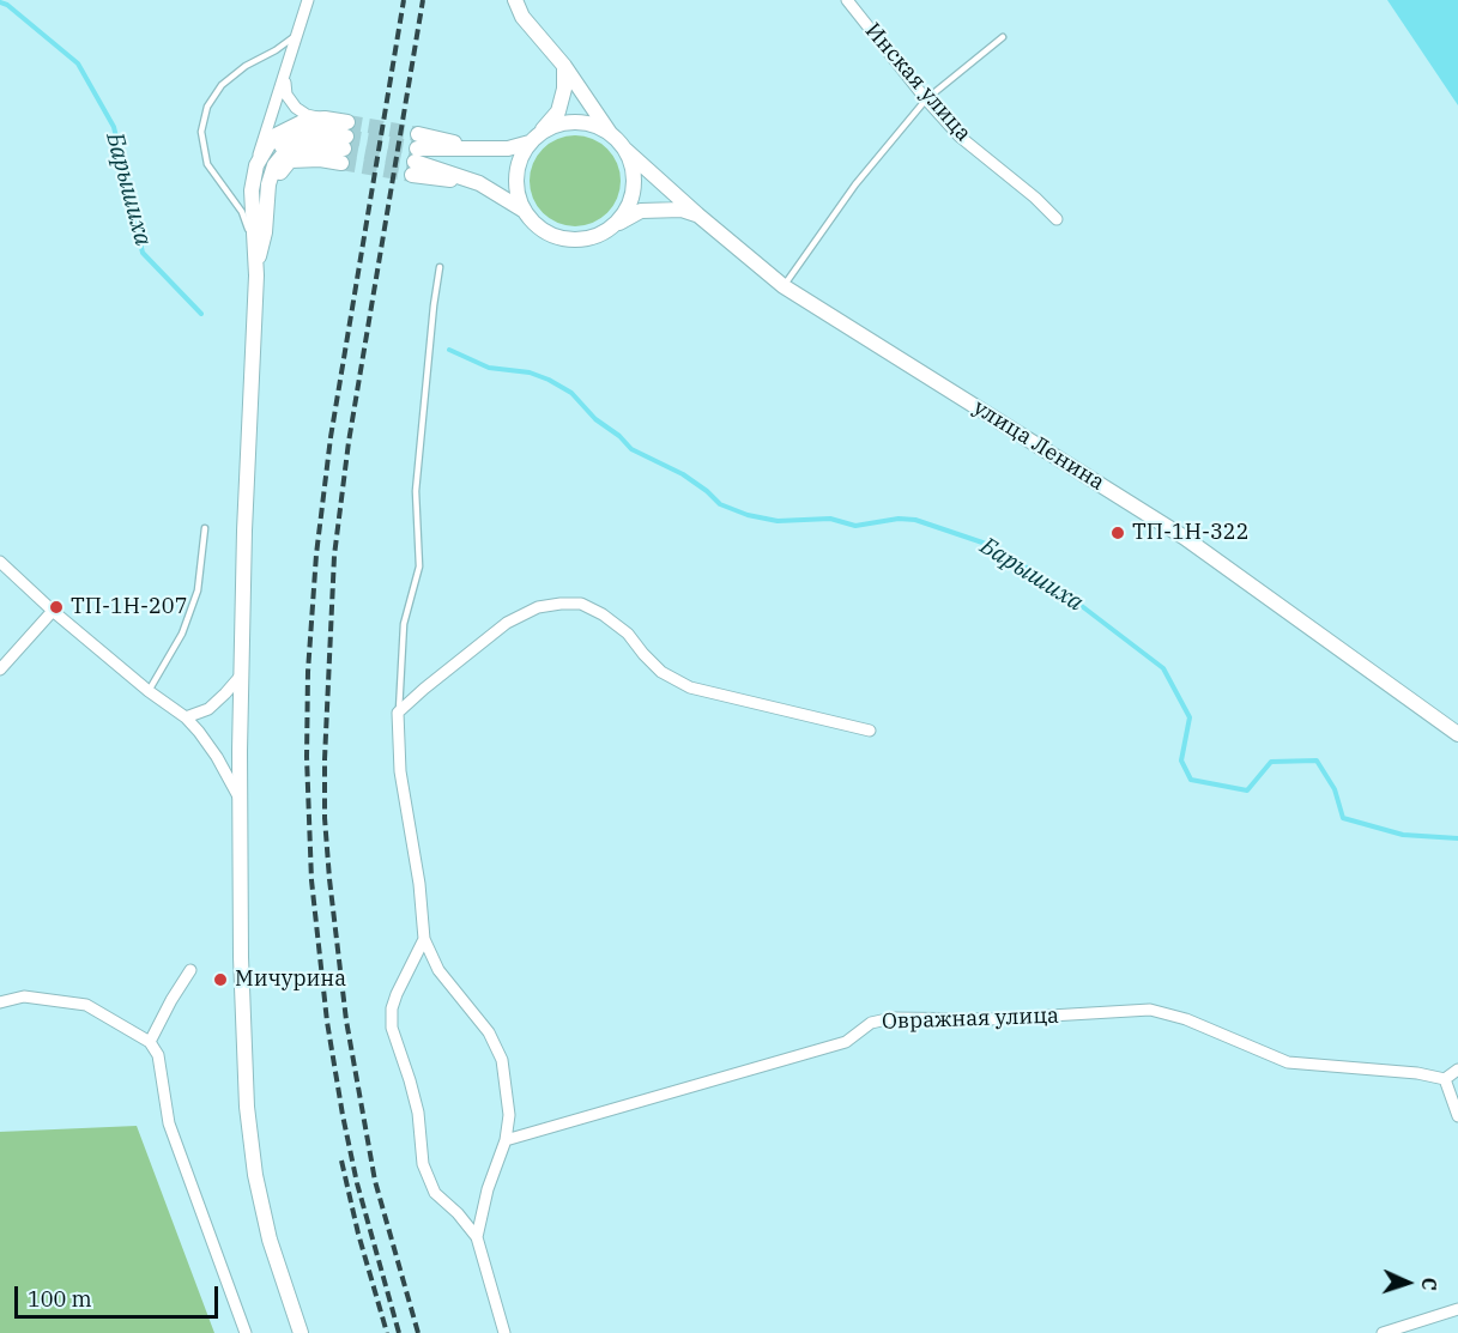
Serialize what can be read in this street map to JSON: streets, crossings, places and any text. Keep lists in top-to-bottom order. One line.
{"streets":{"main road":["улица Ленина"],"street":["Инская улица","Овражная улица"]},"water":["Барышиха"],"places":["ТП-1Н-322","ТП-1Н-207","Мичурина"],"scale_bar":"100 m","north":"right"}
